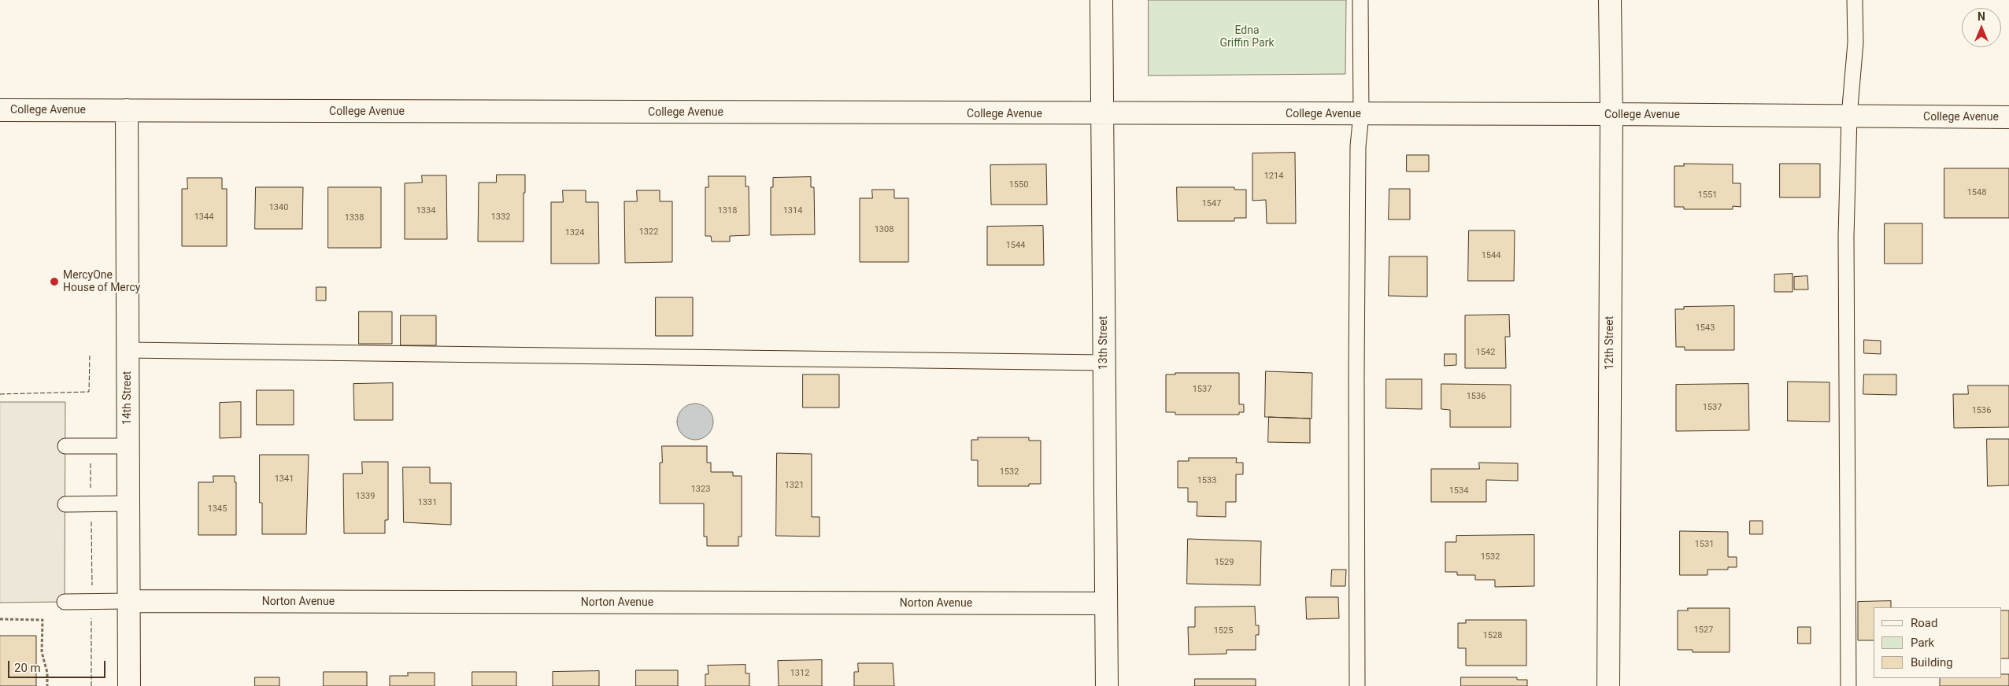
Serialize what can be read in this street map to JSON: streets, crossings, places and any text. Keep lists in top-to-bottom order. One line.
{"streets":{"street":["College Avenue","13th Street","12th Street","14th Street","Norton Avenue"]},"crossings":[["College Avenue","13th Street"],["College Avenue","12th Street"],["College Avenue","14th Street"],["13th Street","Norton Avenue"],["14th Street","Norton Avenue"]],"parks":["Edna Griffin Park"],"places":["MercyOne House of Mercy"],"house_numbers":["1214","1550","1548","1551","1547","1340","1334","1318","1314","1344","1332","1338","1308","1322","1324","1544","1544","1543","1542","1537","1536","1537","1536","1532","1341","1533","1321","1323","1534","1339","1331","1345","1531","1532","1529","1527","1525","1528","1312"],"legend":["Road","Park","Building"],"scale_bar":"20 m","north":"top"}
